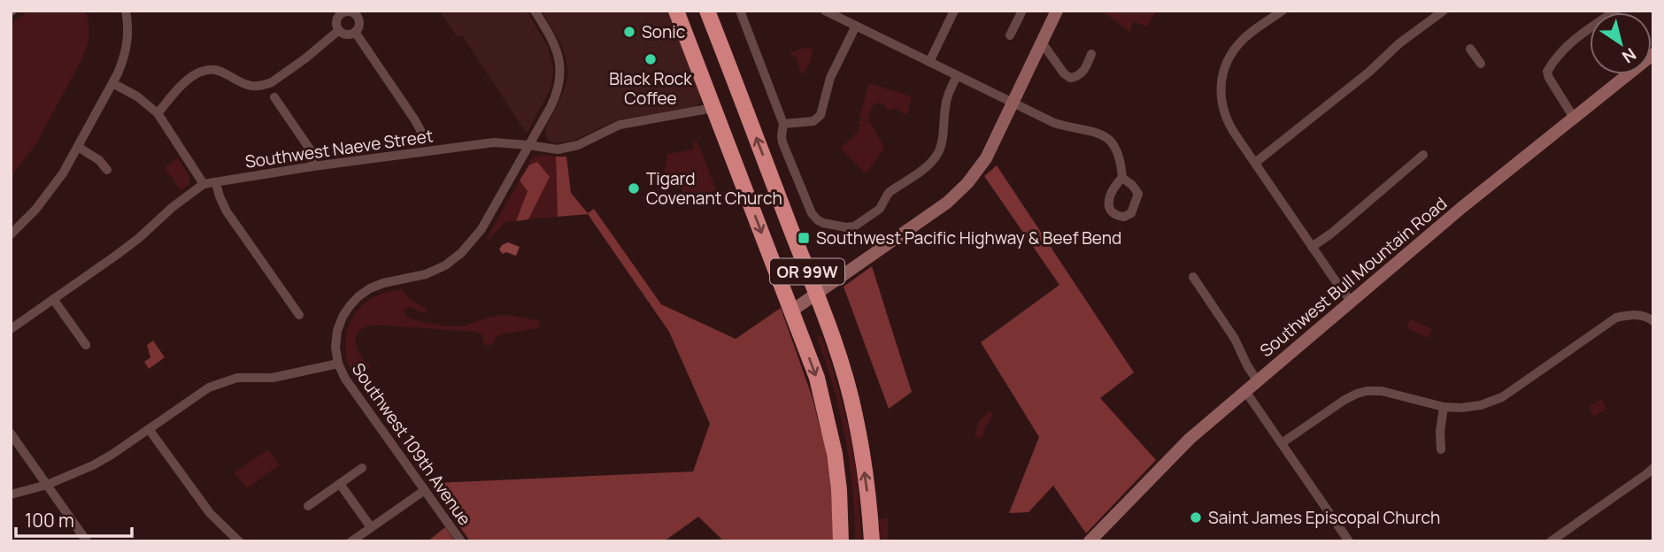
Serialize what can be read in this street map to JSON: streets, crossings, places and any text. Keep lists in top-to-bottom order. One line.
{"streets":{"highway":["OR 99W"],"main road":["Southwest Bull Mountain Road"],"street":["Southwest Naeve Street","Southwest 109th Avenue"]},"crossings":[["Southwest Naeve Street","OR 99W"]],"places":{"other":["Sonic","Black Rock Coffee","Tigard Covenant Church","Saint James Episcopal Church"],"transit":["Southwest Pacific Highway & Beef Bend"]},"scale_bar":"100 m","north":"bottom right"}
